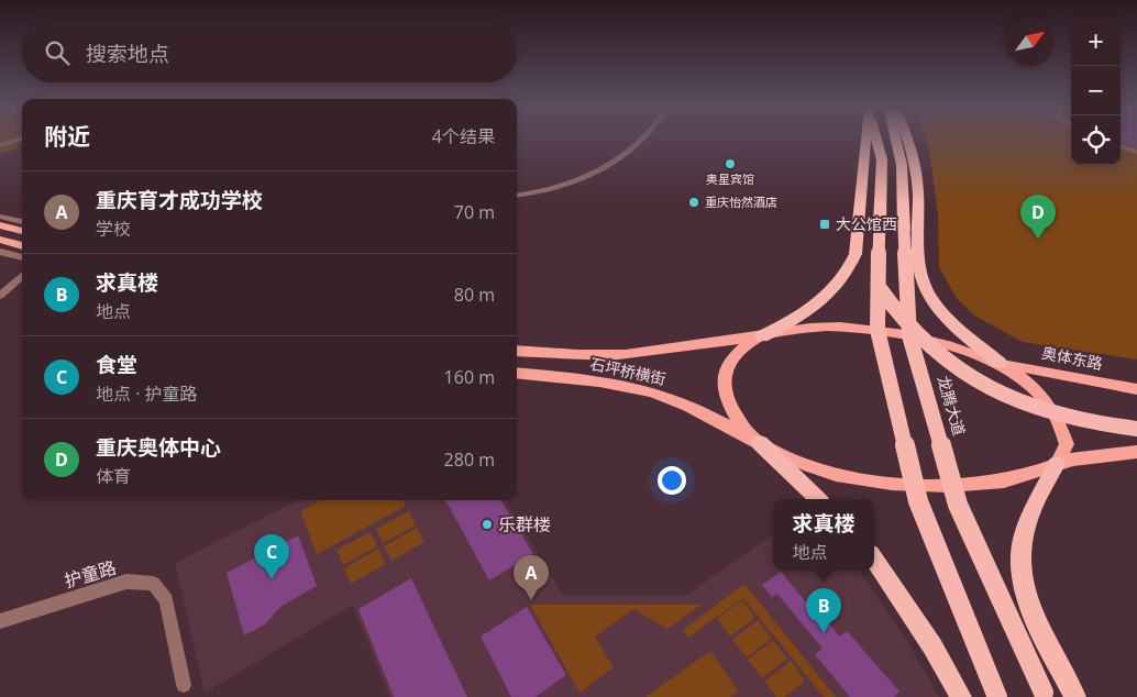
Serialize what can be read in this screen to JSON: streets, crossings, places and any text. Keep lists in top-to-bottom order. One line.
{"streets":{"highway":["龙腾大道"],"main road":["奥体东路","石坪桥横街"],"street":["护童路"]},"crossings":[["奥体东路","石坪桥横街"]],"places":{"other":["奥星宾馆","重庆怡然酒店","乐群楼"],"transit":["大公馆西"]},"north":"top right","page":{"map_buttons":["+","−"],"search":"搜索地点","heading":["附近","4个结果"],"list":[{"mark":"A","name":"重庆育才成功学校","note":"学校","value":"70 m"},{"mark":"B","name":"求真楼","note":"地点","value":"80 m"},{"mark":"C","name":"食堂","note":"地点 · 护童路","value":"160 m"},{"mark":"D","name":"重庆奥体中心","note":"体育","value":"280 m"}],"pins":["D","C","A","B"],"popup":["求真楼","地点"]}}
